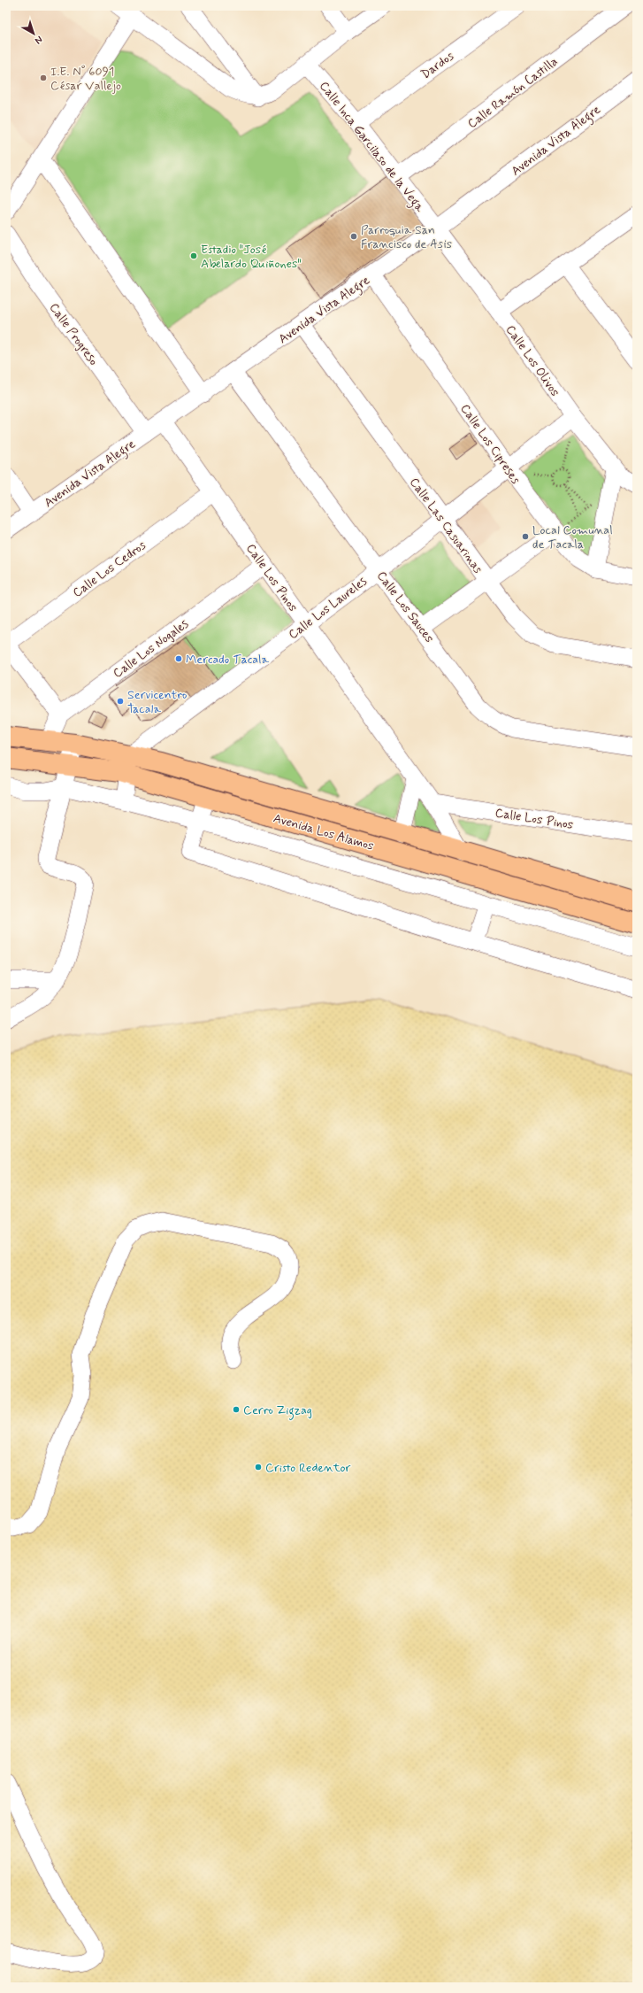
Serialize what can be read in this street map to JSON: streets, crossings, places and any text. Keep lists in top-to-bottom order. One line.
{"streets":{"main road":["Avenida Los Alamos"],"street":["Dardos","Calle Ramón Castilla","Avenida Vista Alegre","Calle Inca Garcilaso de la Vega","Calle Progreso","Calle Los Olivos","Calle Los Cipreses","Calle Las Casuarinas","Calle Los Cedros","Calle Los Pinos","Calle Los Sauces","Calle Los Laureles","Calle Los Nogales"]},"crossings":[["Dardos","Calle Inca Garcilaso de la Vega"],["Calle Ramón Castilla","Calle Inca Garcilaso de la Vega"],["Avenida Vista Alegre","Calle Inca Garcilaso de la Vega"],["Avenida Vista Alegre","Calle Progreso"],["Avenida Vista Alegre","Calle Los Olivos"],["Avenida Vista Alegre","Calle Los Cipreses"],["Avenida Vista Alegre","Calle Las Casuarinas"],["Avenida Vista Alegre","Calle Los Pinos"],["Avenida Vista Alegre","Calle Los Sauces"],["Calle Inca Garcilaso de la Vega","Calle Los Olivos"],["Calle Los Olivos","Calle Los Laureles"],["Calle Los Cipreses","Calle Los Laureles"],["Calle Las Casuarinas","Calle Los Laureles"],["Calle Los Cedros","Calle Los Pinos"],["Calle Los Pinos","Calle Los Laureles"],["Calle Los Pinos","Calle Los Nogales"],["Calle Los Pinos","Avenida Los Alamos"],["Calle Los Sauces","Calle Los Laureles"],["Calle Los Laureles","Avenida Los Alamos"],["Calle Los Nogales","Avenida Los Alamos"]],"places":["I.E. N° 6091 César Vallejo","Parroquia San Francisco de Asis","Estadio \"José Abelardo Quiñones\"","Local Comunal de Tacala","Mercado Tacala","Servicentro Tacala","Cerro Zigzag","Cristo Redentor"],"north":"bottom right"}
